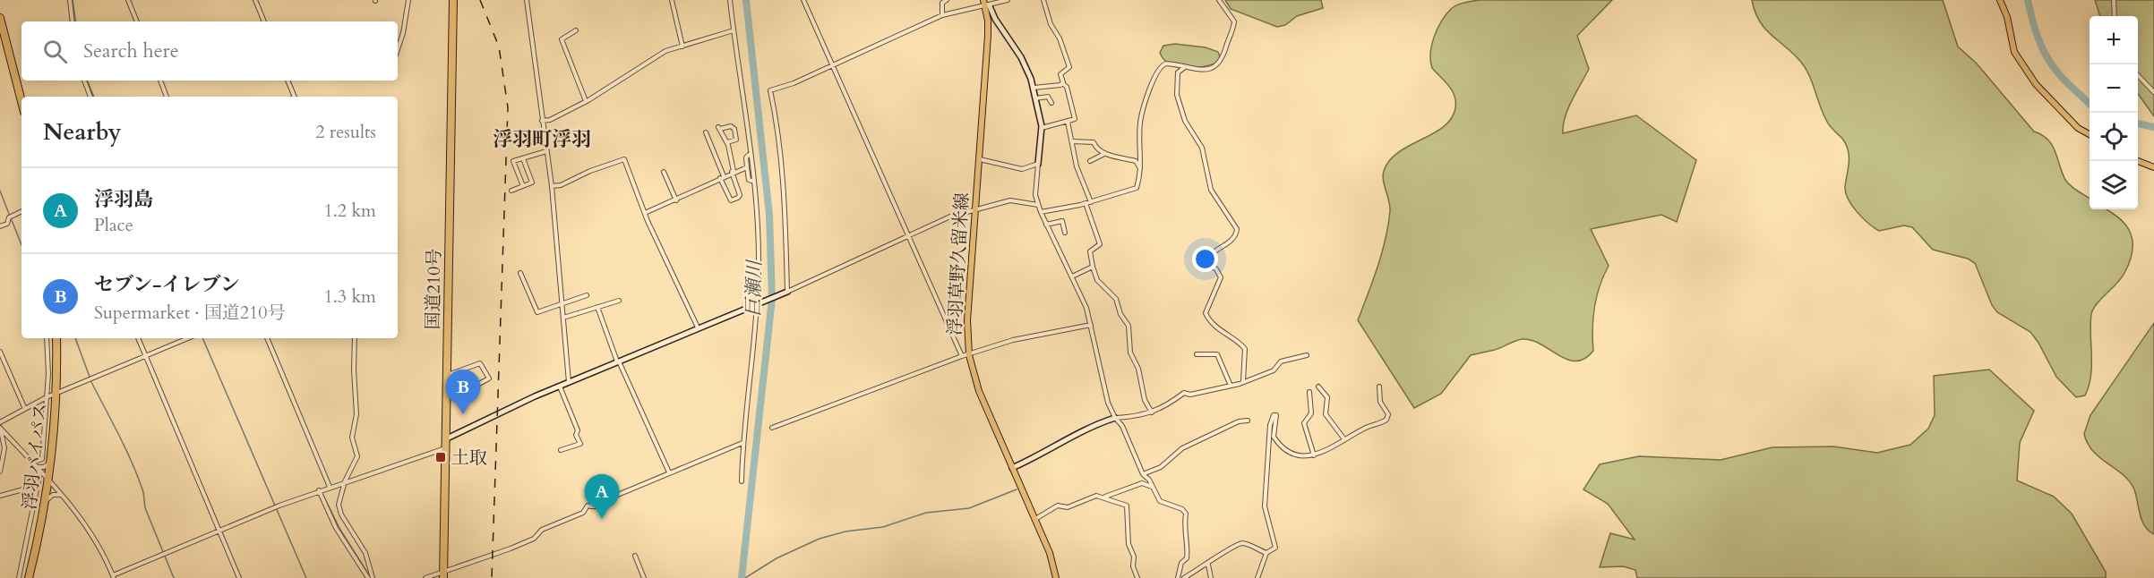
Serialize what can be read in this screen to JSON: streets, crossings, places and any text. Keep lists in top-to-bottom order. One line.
{"streets":{"highway":["国道210号","浮羽バイパス"],"main road":["浮羽草野久留米線"]},"districts":["浮羽町浮羽"],"water":["巨瀬川"],"places":{"transit":["土取"]},"page":{"map_buttons":["+","−"],"search":"Search here","heading":["Nearby","2 results"],"list":[{"mark":"A","name":"浮羽島","note":"Place","value":"1.2 km"},{"mark":"B","name":"セブン-イレブン","note":"Supermarket · 国道210号","value":"1.3 km"}],"pins":["B","A"]}}
